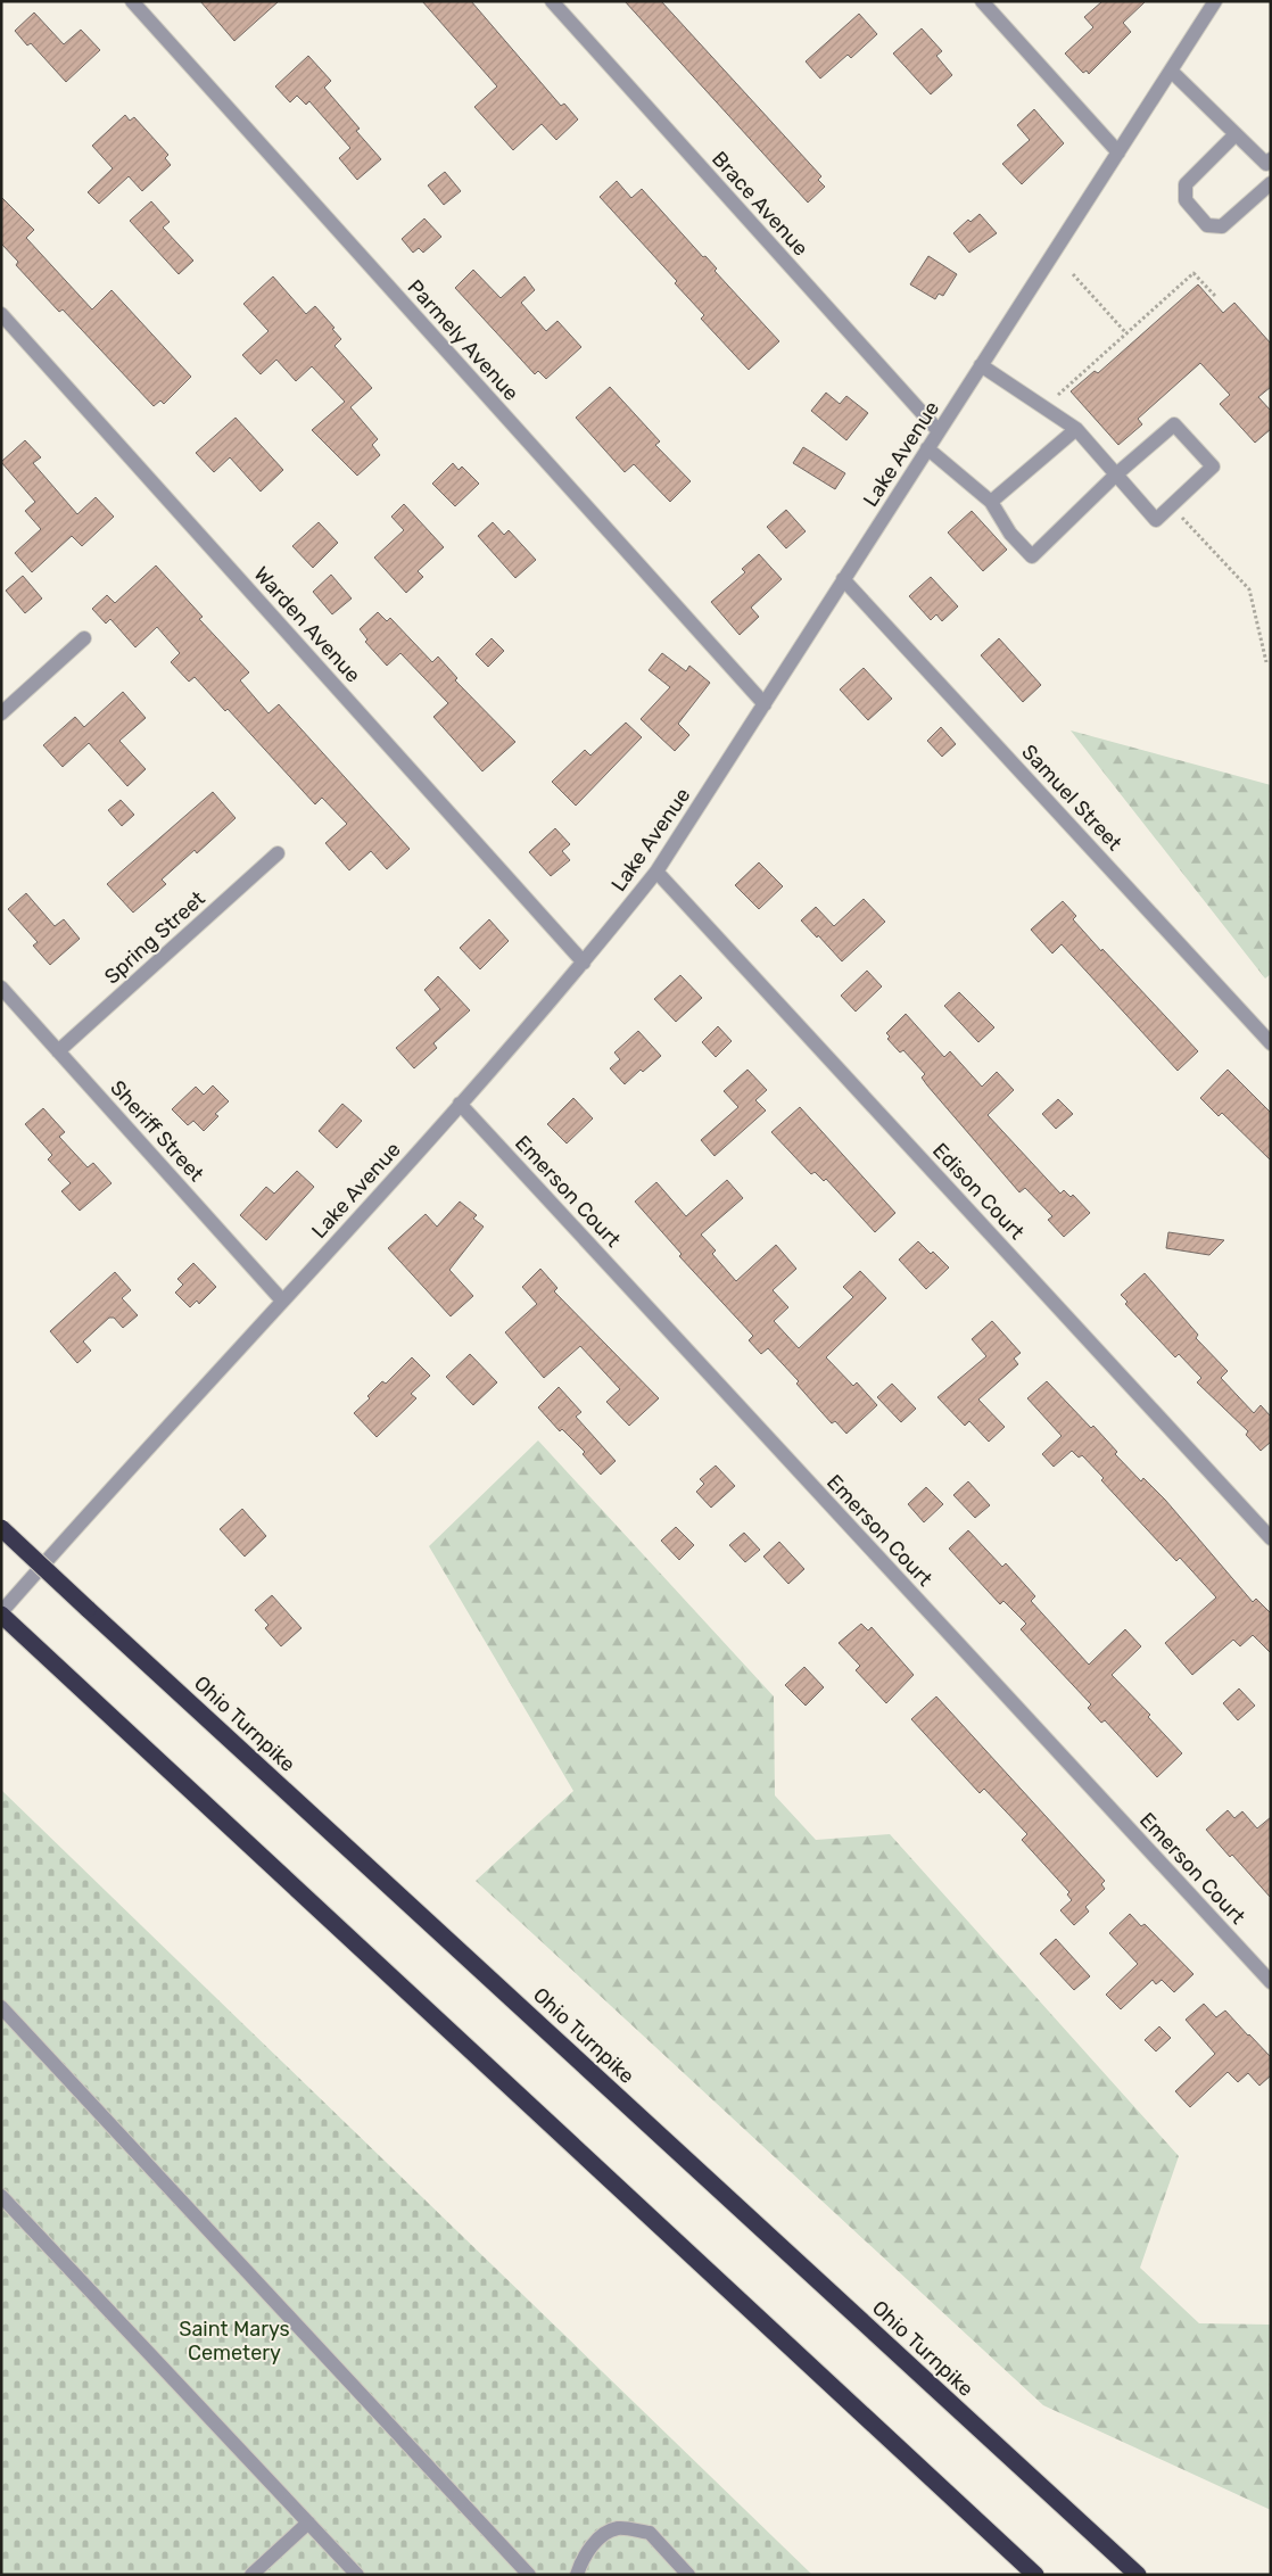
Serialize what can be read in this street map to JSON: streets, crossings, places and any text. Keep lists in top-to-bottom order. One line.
{"streets":{"highway":["Ohio Turnpike"],"street":["Brace Avenue","Parmely Avenue","Lake Avenue","Warden Avenue","Samuel Street","Spring Street","Sheriff Street","Emerson Court","Edison Court"]},"crossings":[["Brace Avenue","Lake Avenue"],["Parmely Avenue","Lake Avenue"],["Lake Avenue","Warden Avenue"],["Lake Avenue","Samuel Street"],["Lake Avenue","Sheriff Street"],["Lake Avenue","Emerson Court"],["Lake Avenue","Edison Court"],["Spring Street","Sheriff Street"]],"parks":["Saint Marys Cemetery"]}
